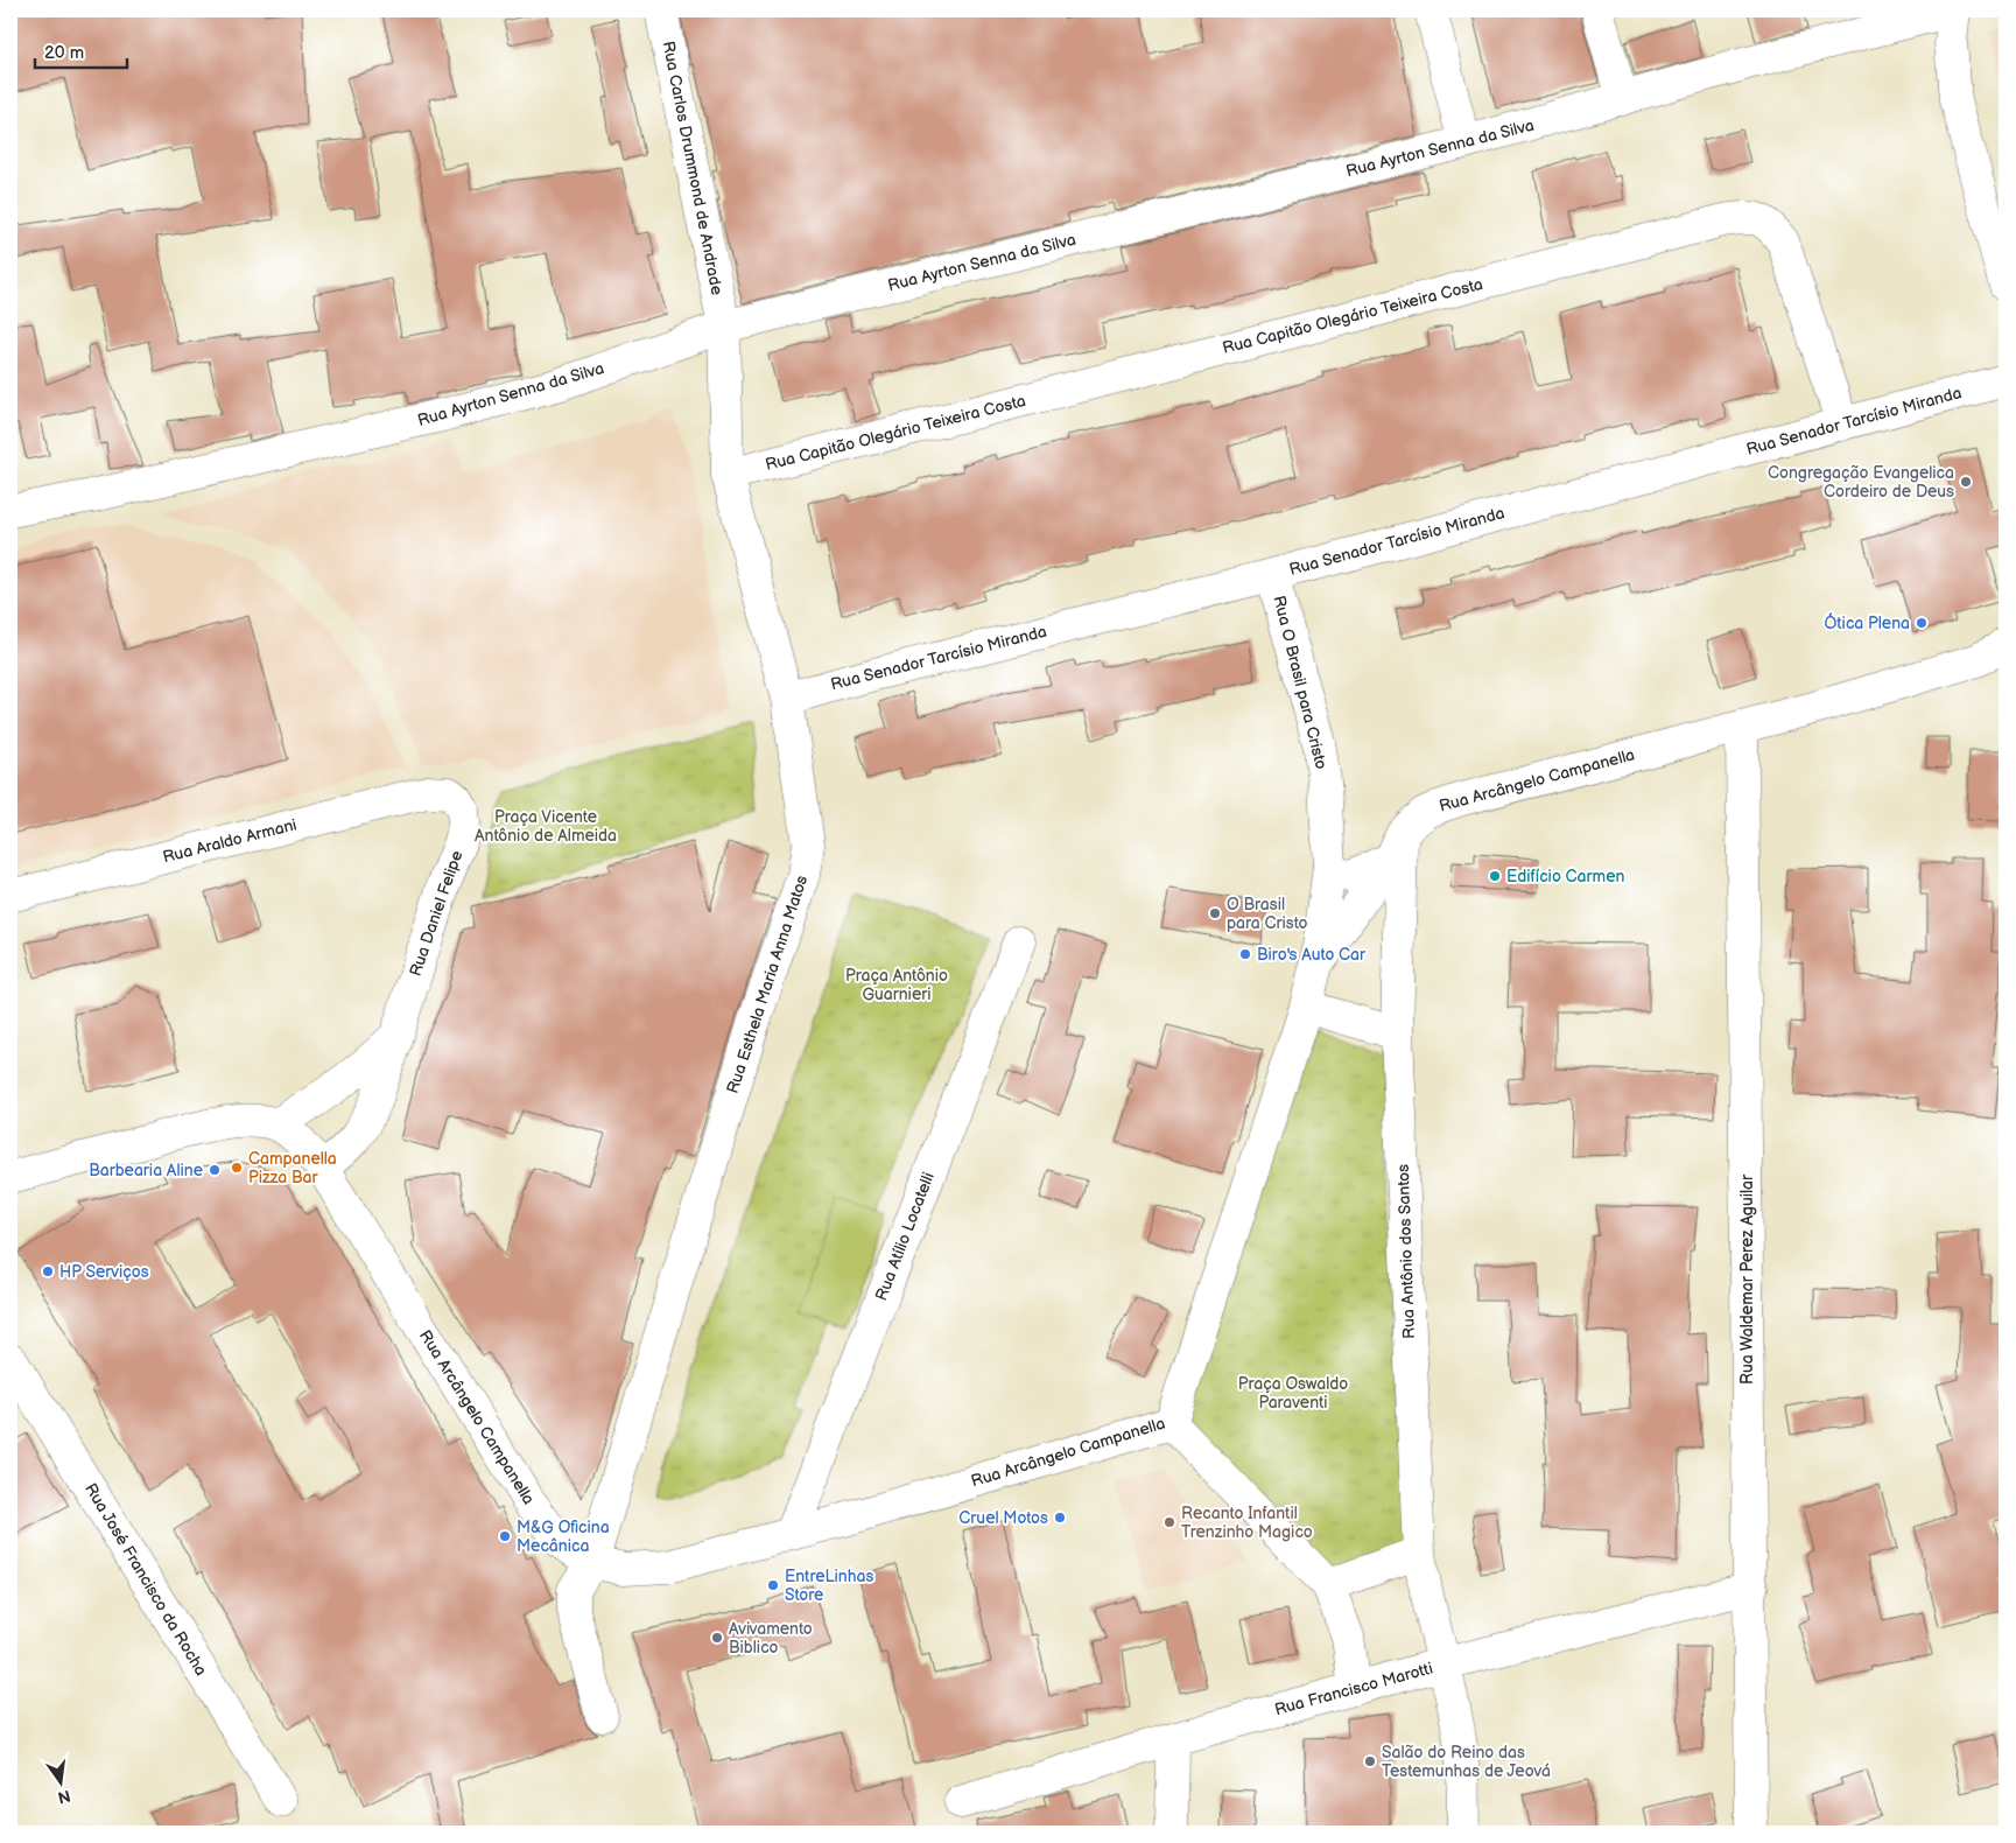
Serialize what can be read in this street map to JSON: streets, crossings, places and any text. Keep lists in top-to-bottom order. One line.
{"streets":{"street":["Rua Ayrton Senna da Silva","Rua Carlos Drummond de Andrade","Rua Capitão Olegário Teixeira Costa","Rua Senador Tarcísio Miranda","Rua O Brasil para Cristo","Rua Arcângelo Campanella","Rua Araldo Armani","Rua Daniel Felipe","Rua Esthela Maria Anna Matos","Rua Atílio Locatelli","Rua Antônio dos Santos","Rua Waldemar Perez Aguilar","Rua José Francisco da Rocha","Rua Francisco Marotti"]},"crossings":[["Rua Ayrton Senna da Silva","Rua Carlos Drummond de Andrade"],["Rua Ayrton Senna da Silva","Rua Esthela Maria Anna Matos"],["Rua Carlos Drummond de Andrade","Rua Esthela Maria Anna Matos"],["Rua Capitão Olegário Teixeira Costa","Rua Senador Tarcísio Miranda"],["Rua Capitão Olegário Teixeira Costa","Rua Esthela Maria Anna Matos"],["Rua Senador Tarcísio Miranda","Rua O Brasil para Cristo"],["Rua Senador Tarcísio Miranda","Rua Esthela Maria Anna Matos"],["Rua O Brasil para Cristo","Rua Arcângelo Campanella"],["Rua Arcângelo Campanella","Rua Daniel Felipe"],["Rua Arcângelo Campanella","Rua Esthela Maria Anna Matos"],["Rua Arcângelo Campanella","Rua Atílio Locatelli"],["Rua Arcângelo Campanella","Rua Antônio dos Santos"],["Rua Arcângelo Campanella","Rua Waldemar Perez Aguilar"],["Rua Araldo Armani","Rua Daniel Felipe"],["Rua Antônio dos Santos","Rua Francisco Marotti"],["Rua Waldemar Perez Aguilar","Rua Francisco Marotti"]],"parks":["Praça Vicente Antônio de Almeida","Praça Antônio Guarnieri","Praça Oswaldo Paraventi"],"places":["Congregação Evangelica Cordeiro de Deus","Ótica Plena","Edifício Carmen","O Brasil para Cristo","Biro's Auto Car","Campanella Pizza Bar","Barbearia Aline","HP Serviços","Cruel Motos","Recanto Infantil Trenzinho Magico","M&G Oficina Mecânica","EntreLinhas Store","Avivamento Biblico","Salão do Reino das Testemunhas de Jeová"],"scale_bar":"20 m","north":"bottom"}
